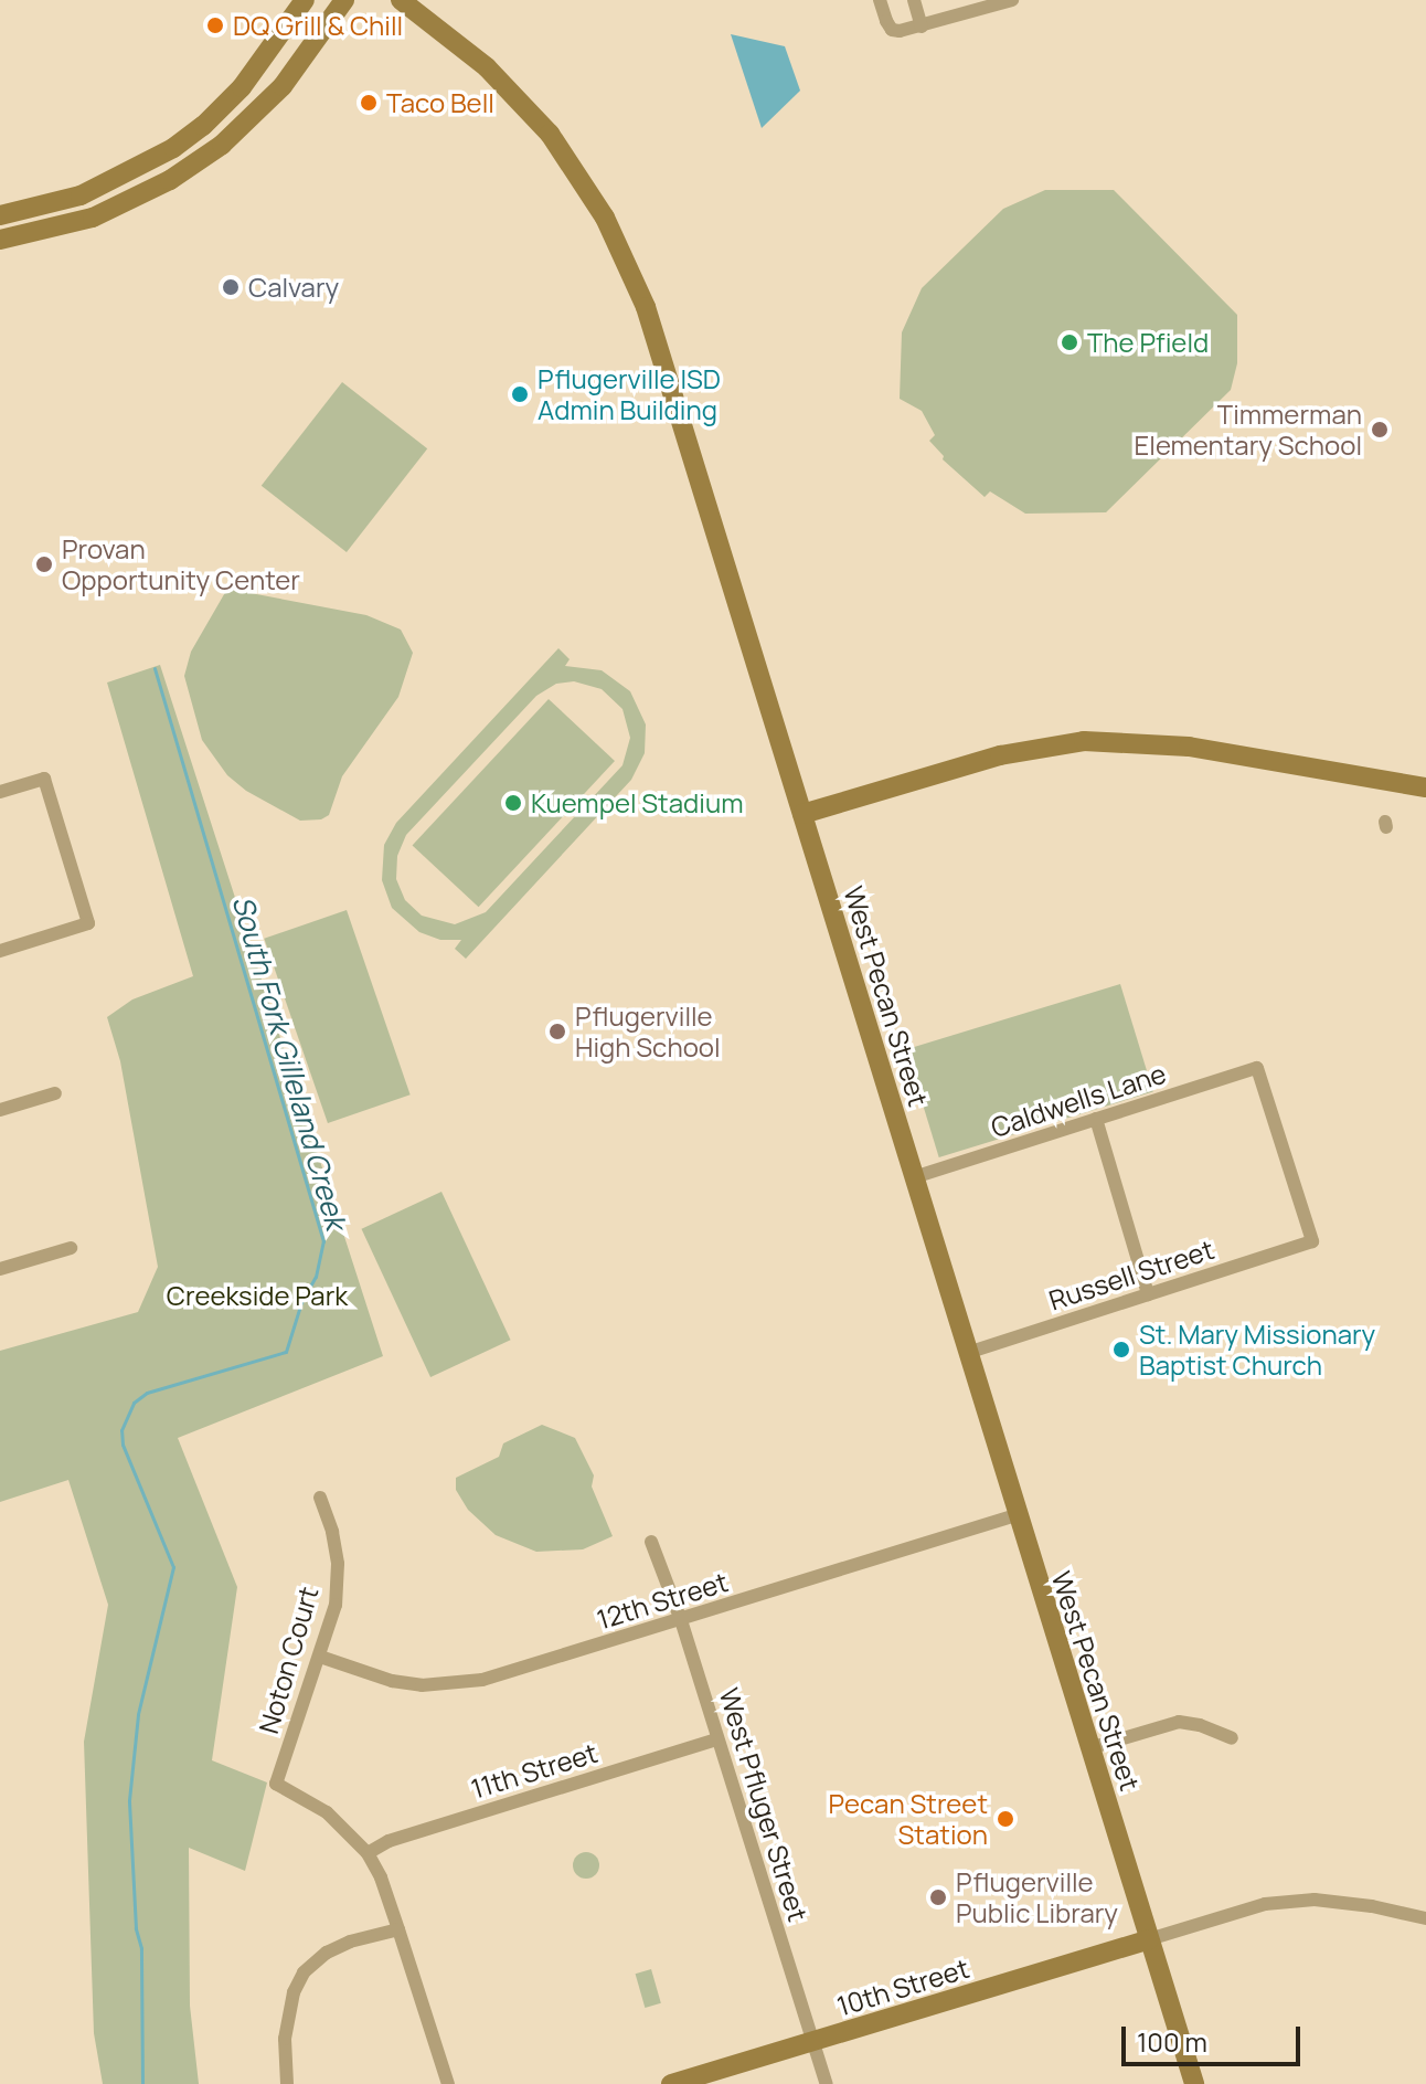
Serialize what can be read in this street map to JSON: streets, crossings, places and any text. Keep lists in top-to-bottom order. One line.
{"streets":{"main road":["West Pecan Street","10th Street"],"street":["Caldwells Lane","Russell Street","12th Street","Noton Court","11th Street","West Pfluger Street"]},"crossings":[["West Pecan Street","Caldwells Lane"],["West Pecan Street","Russell Street"],["West Pecan Street","12th Street"],["West Pecan Street","10th Street"],["Caldwells Lane","Russell Street"],["12th Street","Noton Court"],["12th Street","West Pfluger Street"],["Noton Court","11th Street"],["11th Street","West Pfluger Street"],["West Pfluger Street","10th Street"]],"water":["South Fork Gilleland Creek"],"parks":["Creekside Park"],"places":["DQ Grill & Chill","Taco Bell","Calvary","The Pfield","Pflugerville ISD Admin Building","Timmerman Elementary School","Provan Opportunity Center","Kuempel Stadium","Pflugerville High School","St. Mary Missionary Baptist Church","Pecan Street Station","Pflugerville Public Library"],"scale_bar":"100 m"}
